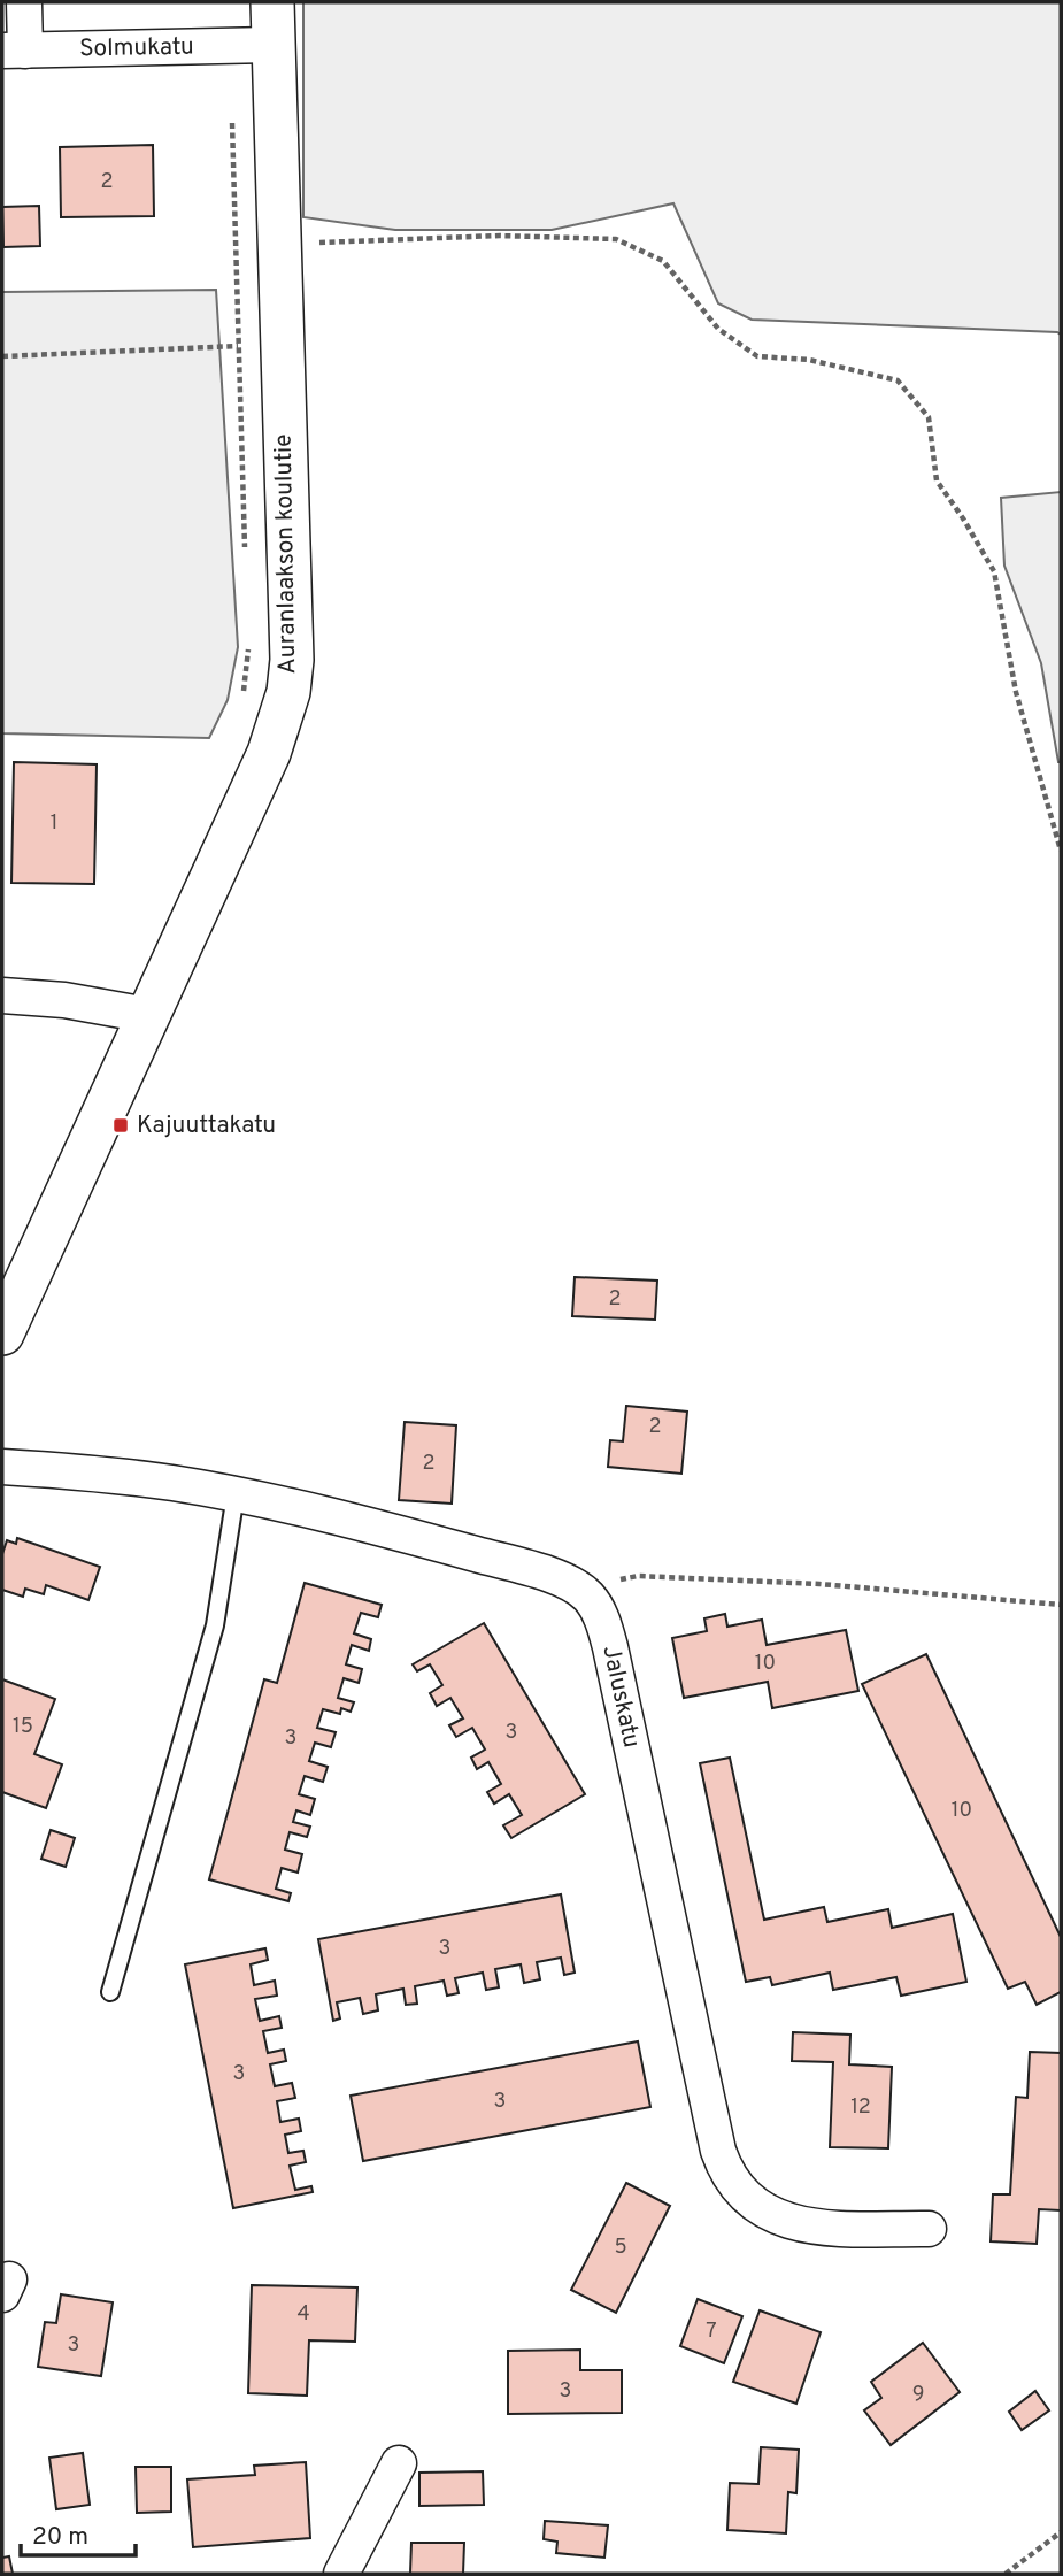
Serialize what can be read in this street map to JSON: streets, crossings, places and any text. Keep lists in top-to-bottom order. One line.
{"streets":{"street":["Solmukatu","Auranlaakson koulutie","Jaluskatu"]},"crossings":[["Solmukatu","Auranlaakson koulutie"]],"places":{"transit":["Kajuuttakatu"]},"house_numbers":["2","1","2","2","2","10","15","3","3","10","3","3","3","12","5","4","7","3","3","9"],"scale_bar":"20 m"}
